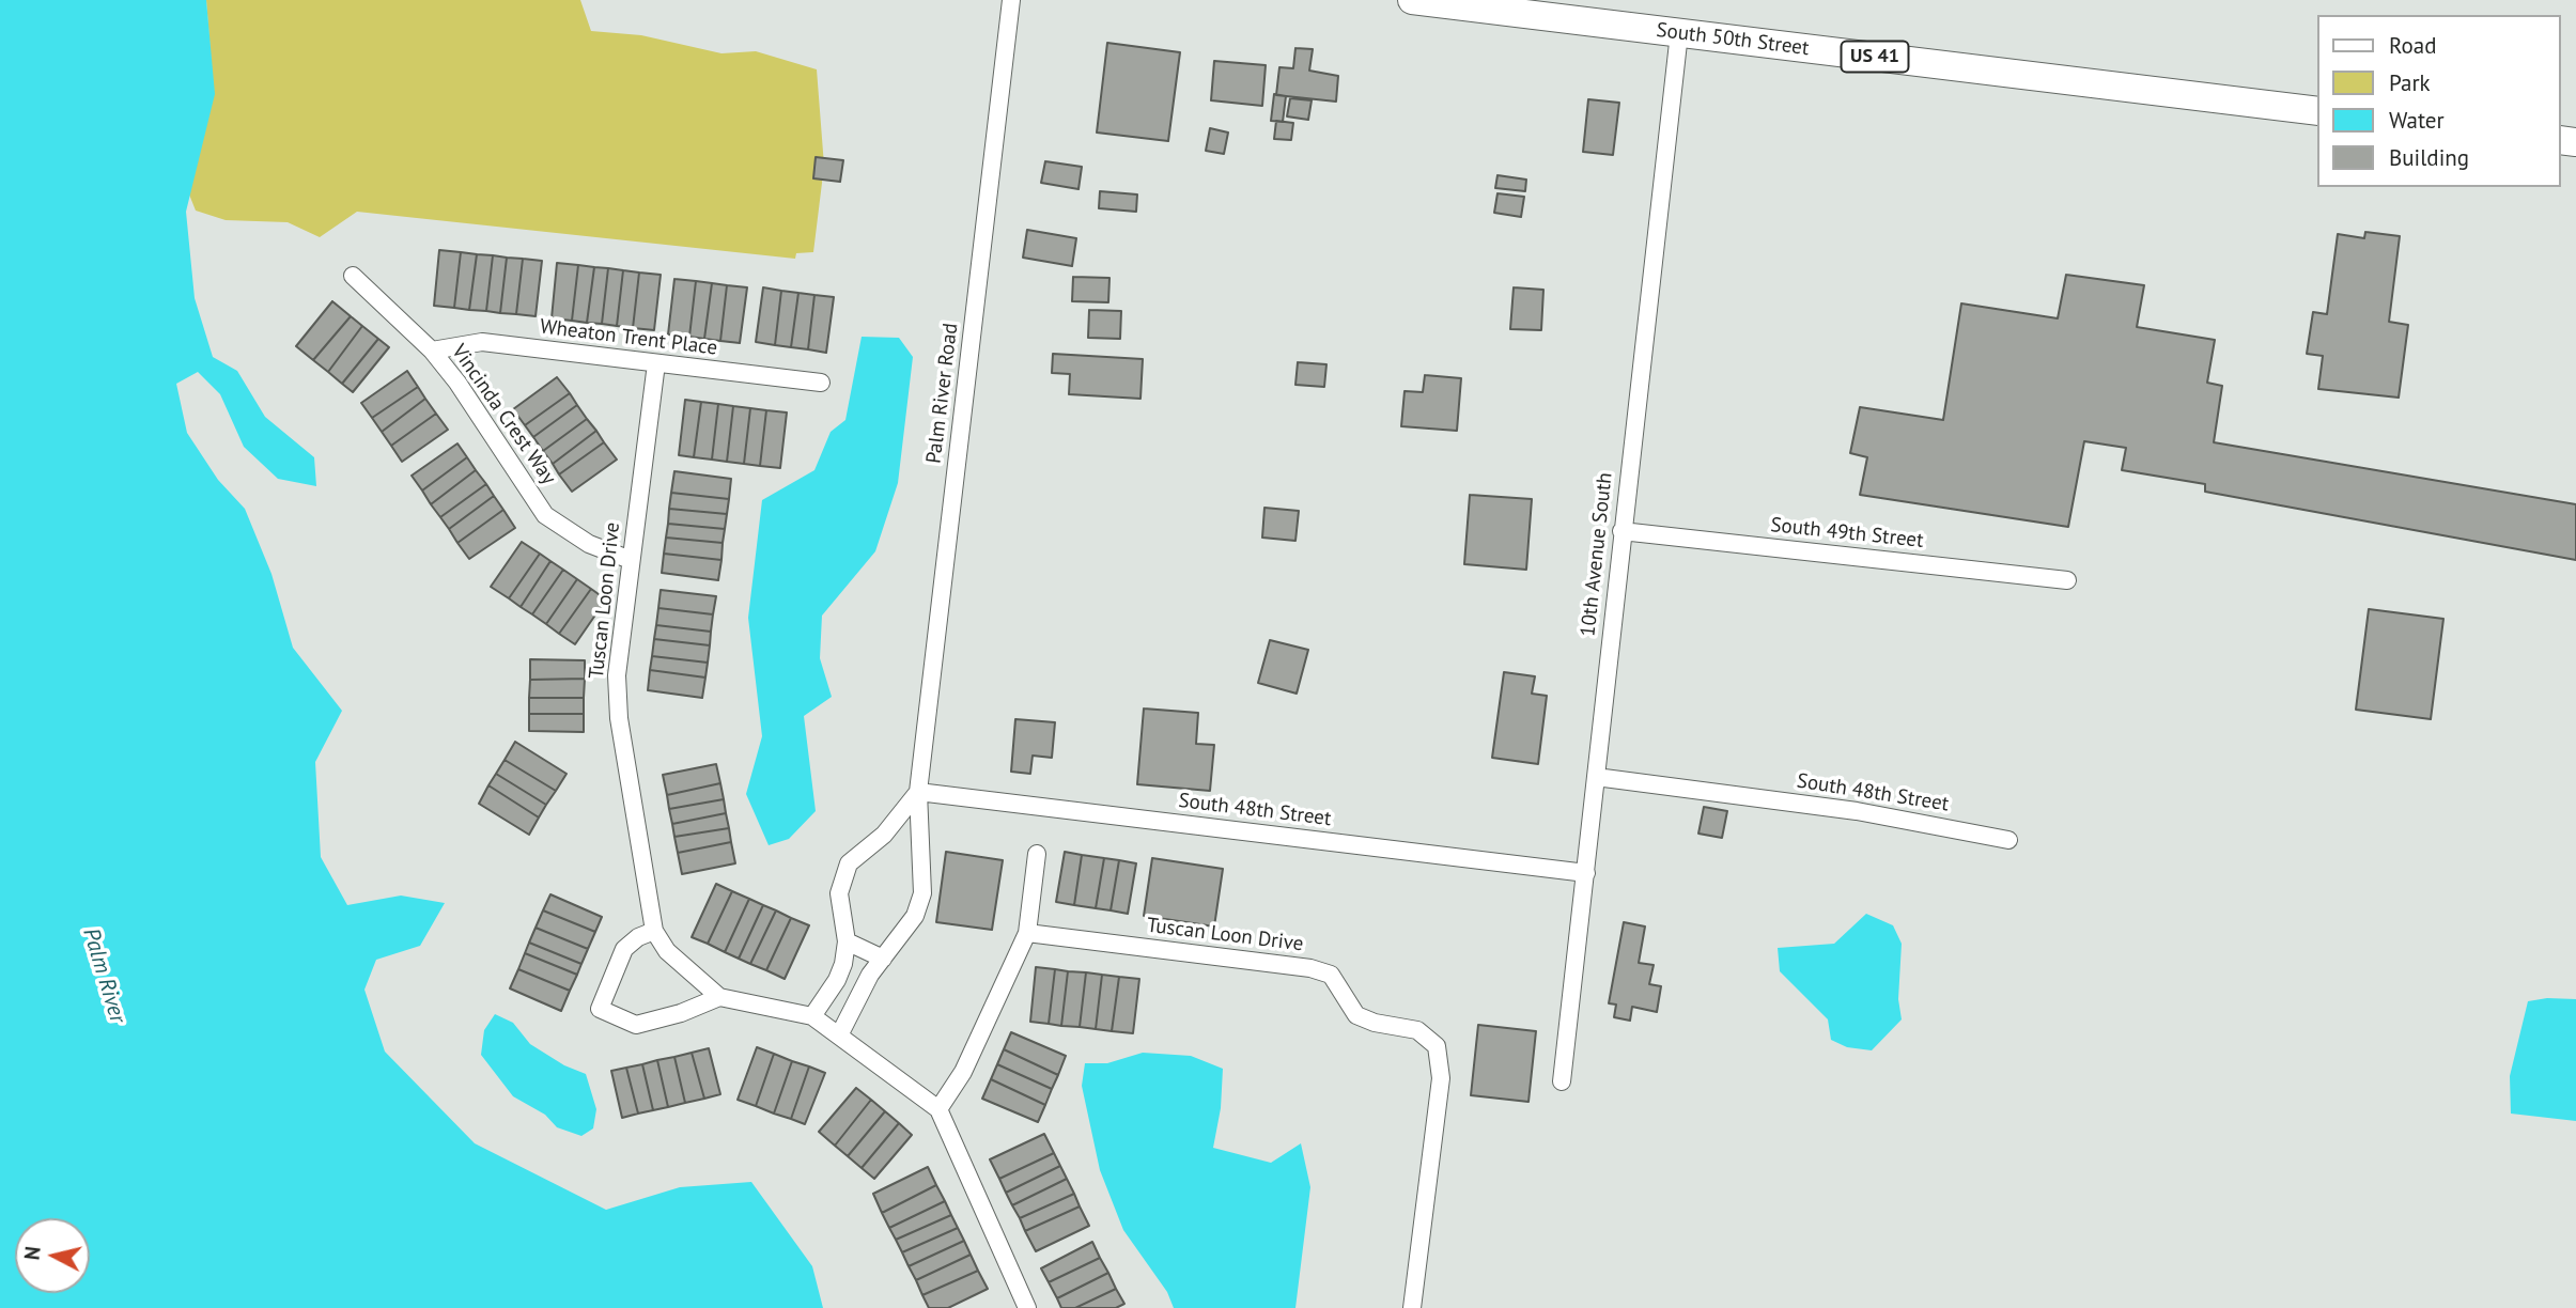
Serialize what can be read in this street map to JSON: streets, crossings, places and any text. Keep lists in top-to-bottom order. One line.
{"streets":{"main road":["South 50th Street","US 41"],"street":["Wheaton Trent Place","Palm River Road","Vincinda Crest Way","South 49th Street","10th Avenue South","Tuscan Loon Drive","South 48th Street"]},"crossings":[["South 50th Street","10th Avenue South"],["Wheaton Trent Place","Vincinda Crest Way"],["Wheaton Trent Place","Tuscan Loon Drive"],["Palm River Road","Tuscan Loon Drive"],["Palm River Road","South 48th Street"],["Vincinda Crest Way","Tuscan Loon Drive"],["South 49th Street","10th Avenue South"],["10th Avenue South","South 48th Street"]],"water":["Palm River"],"legend":["Road","Park","Water","Building"],"north":"left"}
